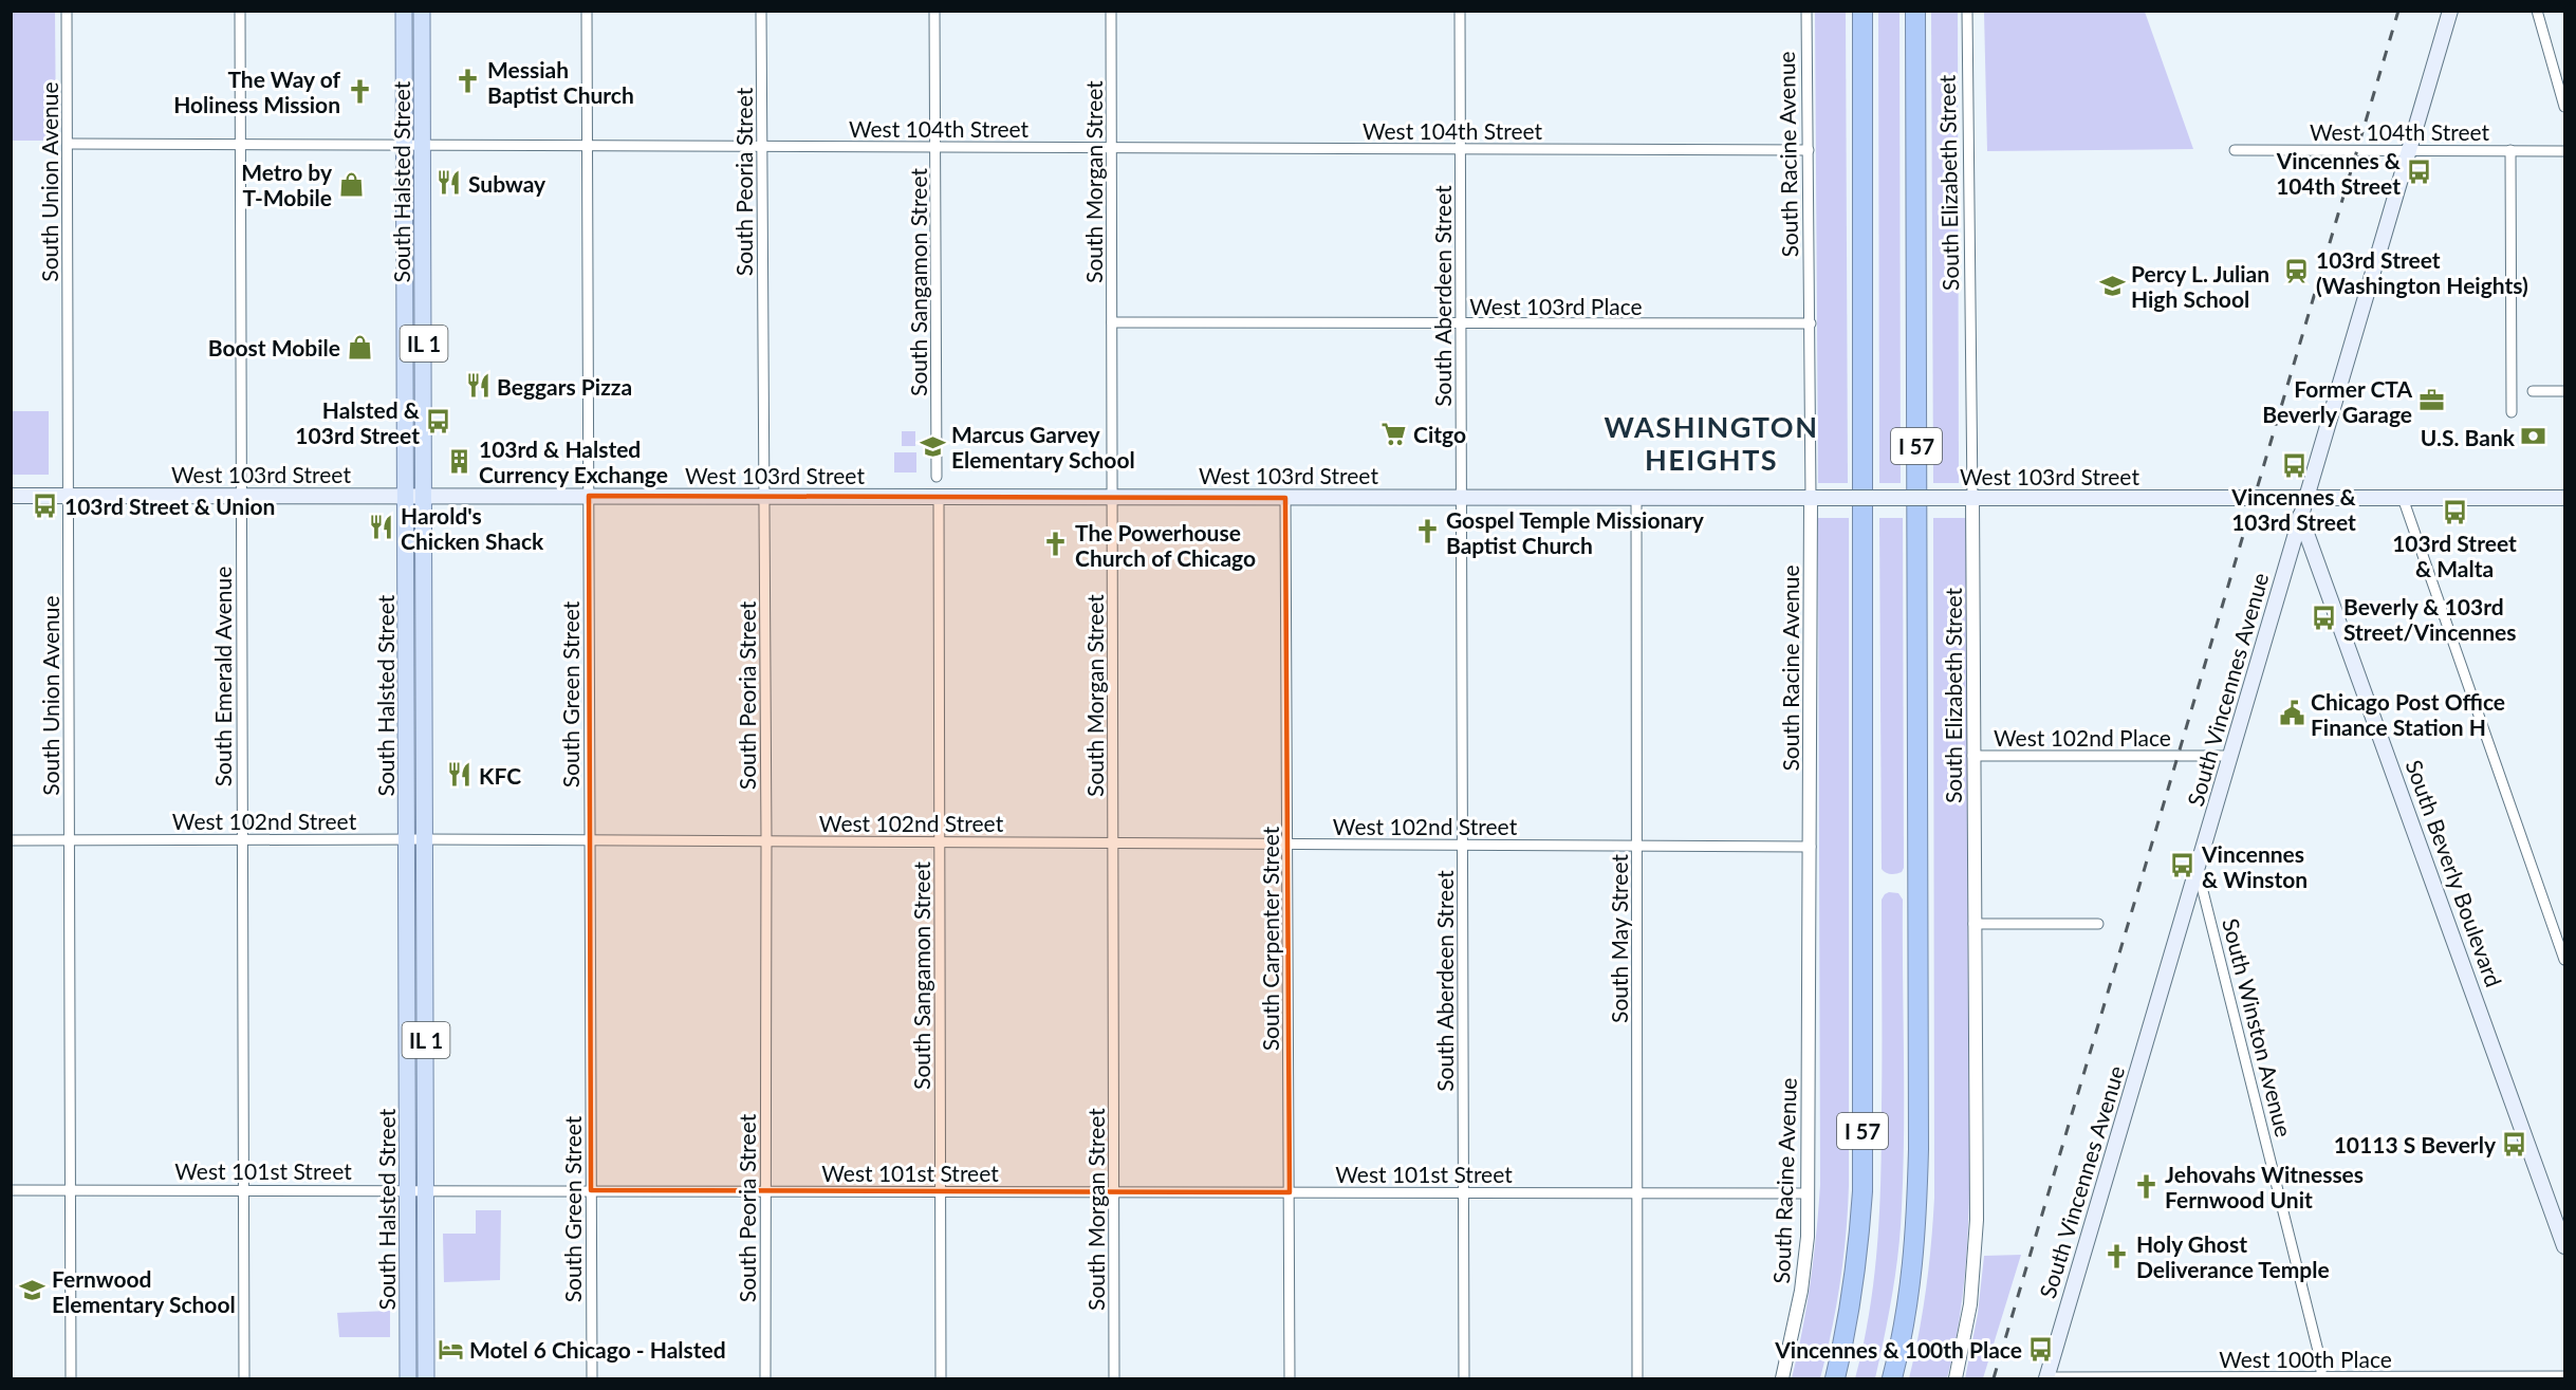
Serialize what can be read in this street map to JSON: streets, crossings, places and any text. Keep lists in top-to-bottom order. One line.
{"streets":{"highway":["I 57"],"main road":["South Halsted Street","IL 1","West 103rd Street","South Vincennes Avenue","South Beverly Boulevard"],"street":["West 104th Street","South Racine Avenue","South Union Avenue","South Peoria Street","South Morgan Street","South Elizabeth Street","South Sangamon Street","South Aberdeen Street","West 103rd Place","South Emerald Avenue","South Green Street","West 102nd Place","West 102nd Street","South Carpenter Street","South May Street","South Winston Avenue","West 101st Street","West 100th Place"]},"crossings":[["West 104th Street","South Racine Avenue"],["West 104th Street","South Union Avenue"],["West 104th Street","South Halsted Street"],["West 104th Street","South Peoria Street"],["West 104th Street","South Morgan Street"],["West 104th Street","South Sangamon Street"],["West 104th Street","South Aberdeen Street"],["West 104th Street","South Emerald Avenue"],["West 104th Street","South Vincennes Avenue"],["West 104th Street","South Green Street"],["South Racine Avenue","West 103rd Place"],["South Racine Avenue","West 103rd Street"],["South Racine Avenue","West 102nd Street"],["South Racine Avenue","West 101st Street"],["South Union Avenue","West 103rd Street"],["South Union Avenue","West 102nd Street"],["South Union Avenue","West 101st Street"],["South Halsted Street","West 103rd Street"],["South Halsted Street","West 102nd Street"],["South Halsted Street","West 101st Street"],["South Peoria Street","West 103rd Street"],["South Peoria Street","West 102nd Street"],["South Peoria Street","West 101st Street"],["South Morgan Street","West 103rd Place"],["South Morgan Street","West 103rd Street"],["South Morgan Street","West 102nd Street"],["South Morgan Street","West 101st Street"],["South Elizabeth Street","West 103rd Street"],["South Elizabeth Street","West 102nd Place"],["South Sangamon Street","West 103rd Street"],["South Sangamon Street","West 102nd Street"],["South Sangamon Street","West 101st Street"],["South Aberdeen Street","West 103rd Place"],["South Aberdeen Street","West 103rd Street"],["South Aberdeen Street","West 102nd Street"],["South Aberdeen Street","West 101st Street"],["West 103rd Street","South Emerald Avenue"],["West 103rd Street","South Vincennes Avenue"],["West 103rd Street","South Green Street"],["West 103rd Street","South Carpenter Street"],["West 103rd Street","South May Street"],["South Emerald Avenue","West 102nd Street"],["South Emerald Avenue","West 101st Street"],["South Vincennes Avenue","West 102nd Place"],["South Vincennes Avenue","South Beverly Boulevard"],["South Vincennes Avenue","South Winston Avenue"],["South Vincennes Avenue","West 100th Place"],["South Green Street","West 102nd Street"],["South Green Street","West 101st Street"],["West 102nd Street","South Carpenter Street"],["West 102nd Street","South May Street"],["South Carpenter Street","West 101st Street"],["South May Street","West 101st Street"],["South Winston Avenue","West 100th Place"]],"districts":["WASHINGTON HEIGHTS"],"places":{"church":["Messiah Baptist Church","The Way of Holiness Mission","Gospel Temple Missionary Baptist Church","The Powerhouse Church of Chicago","Jehovahs Witnesses Fernwood Unit","Holy Ghost Deliverance Temple"],"bus stop":["Vincennes & 104th Street","Halsted & 103rd Street","Vincennes & 103rd Street","103rd Street & Union","103rd Street & Malta","Beverly & 103rd Street/Vincennes","Vincennes & Winston","10113 S Beverly","Vincennes & 100th Place"],"restaurant":["Subway","Beggars Pizza","Harold's Chicken Shack","KFC"],"shop":["Metro by T-Mobile","Boost Mobile"],"station":["103rd Street (Washington Heights)"],"school or university":["Percy L. Julian High School","Marcus Garvey Elementary School","Fernwood Elementary School"],"office":["Former CTA Beverly Garage"],"supermarket":["Citgo"],"bank":["U.S. Bank"],"building":["103rd & Halsted Currency Exchange"],"public building":["Chicago Post Office Finance Station H"],"hotel":["Motel 6 Chicago - Halsted"]}}
